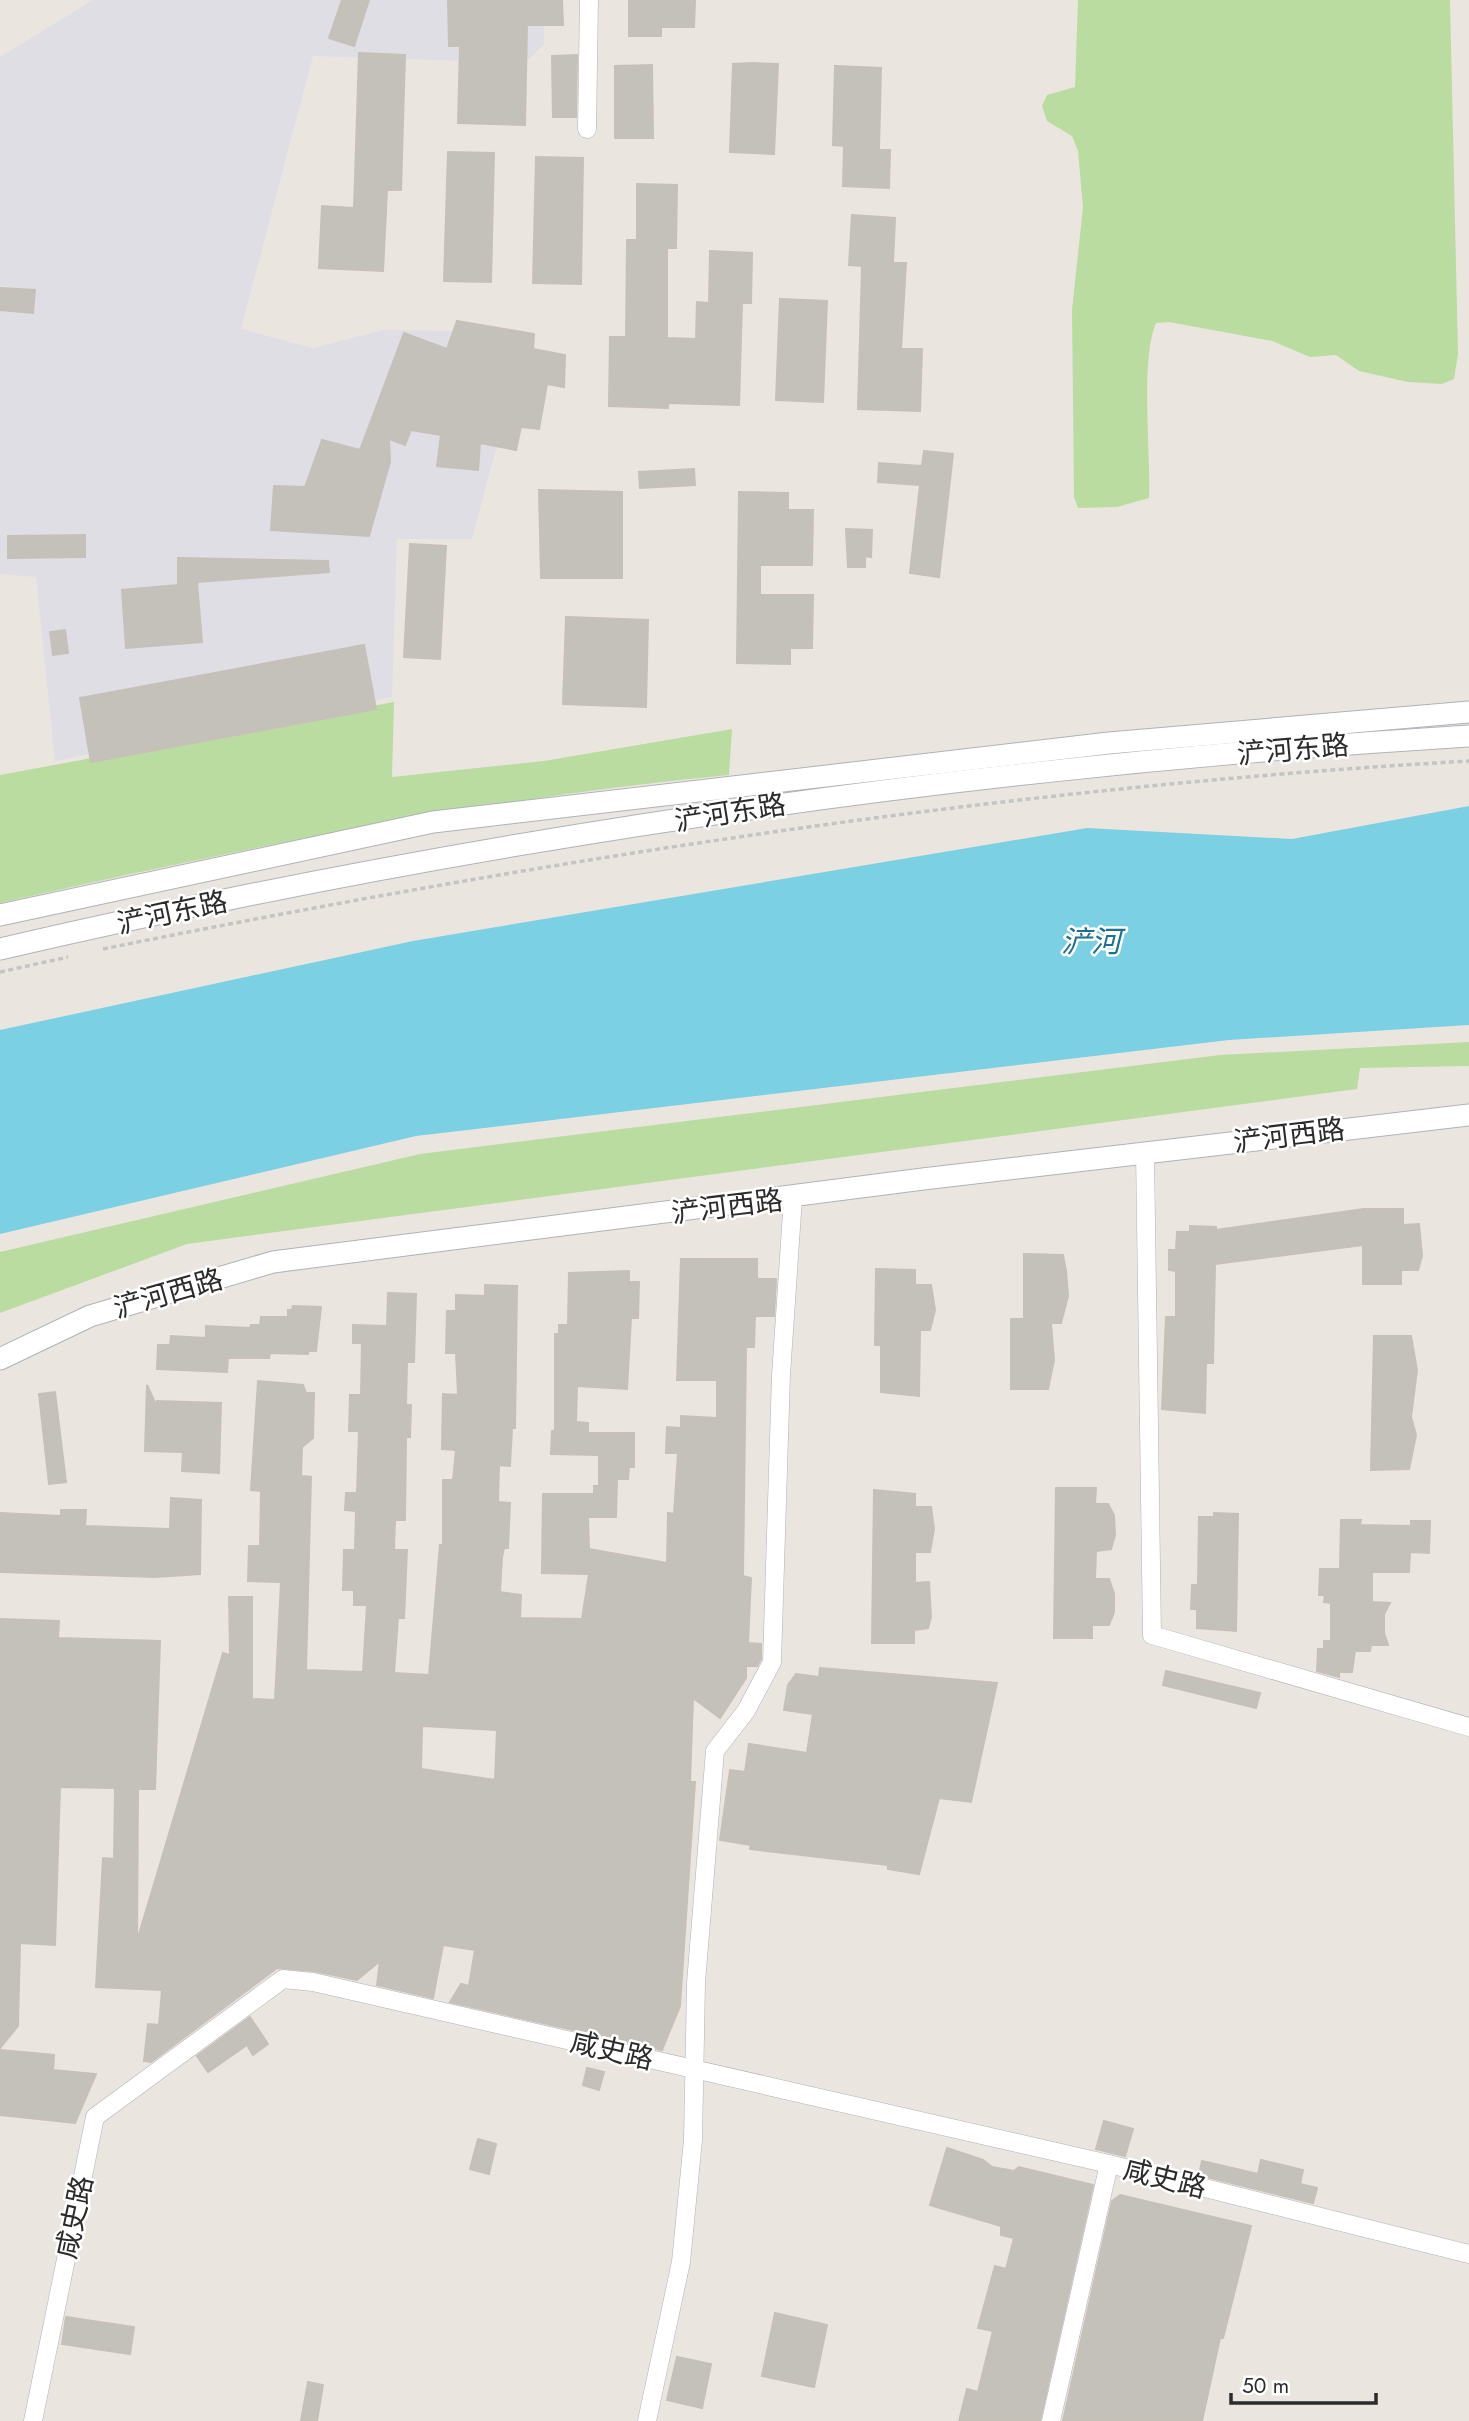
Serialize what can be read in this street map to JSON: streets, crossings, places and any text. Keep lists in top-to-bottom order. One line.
{"streets":{"street":["浐河东路","浐河西路","咸史路"]},"water":["浐河"],"scale_bar":"50 m"}
